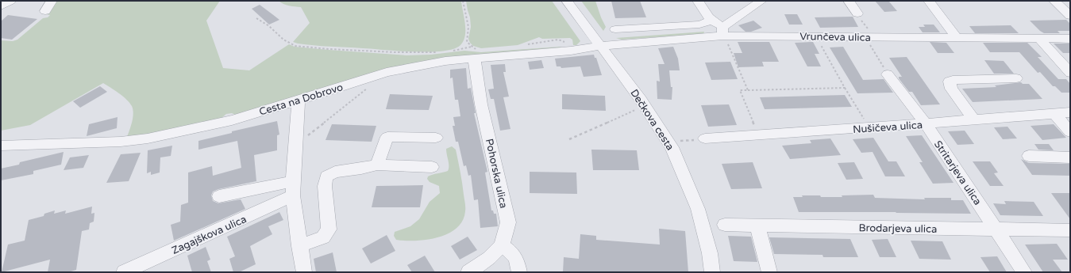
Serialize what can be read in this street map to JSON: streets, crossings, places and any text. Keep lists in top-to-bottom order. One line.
{"streets":{"street":["Vrunčeva ulica","Cesta na Dobrovo","Dečkova cesta","Nušičeva ulica","Stritarjeva ulica","Pohorska ulica","Brodarjeva ulica","Zagajškova ulica"]},"crossings":[["Vrunčeva ulica","Cesta na Dobrovo"],["Vrunčeva ulica","Dečkova cesta"],["Cesta na Dobrovo","Dečkova cesta"],["Cesta na Dobrovo","Pohorska ulica"],["Nušičeva ulica","Stritarjeva ulica"],["Stritarjeva ulica","Brodarjeva ulica"]]}
